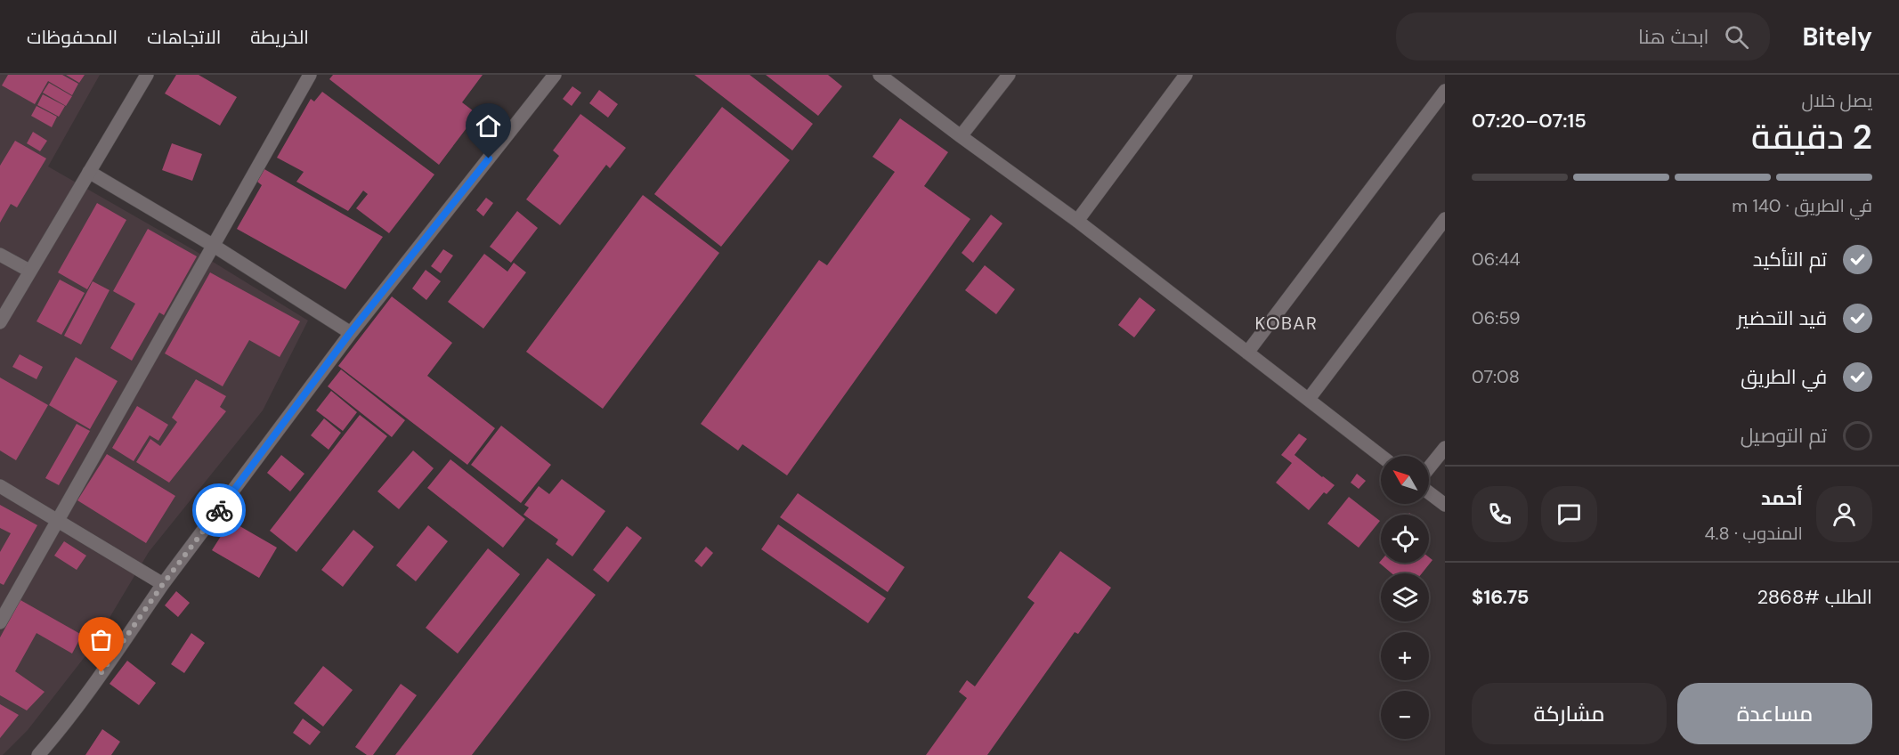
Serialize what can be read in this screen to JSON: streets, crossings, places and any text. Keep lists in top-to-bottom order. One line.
{"districts":["KOBAR"],"north":"top left","page":{"header":"Bitely","search":"ابحث هنا","nav":["الخريطة","الاتجاهات","المحفوظات"],"heading":["2 دقيقة","يصل خلال","07:15–07:20"],"panel":["أحمد","المندوب · 4.8","الطلب #2868","$16.75"],"bar":"في الطريق · 140 m","list":[["تم التأكيد","06:44"],["قيد التحضير","06:59"],["في الطريق","07:08"],"تم التوصيل"],"map_buttons":["+","−"],"buttons":["مساعدة","مشاركة"]}}
